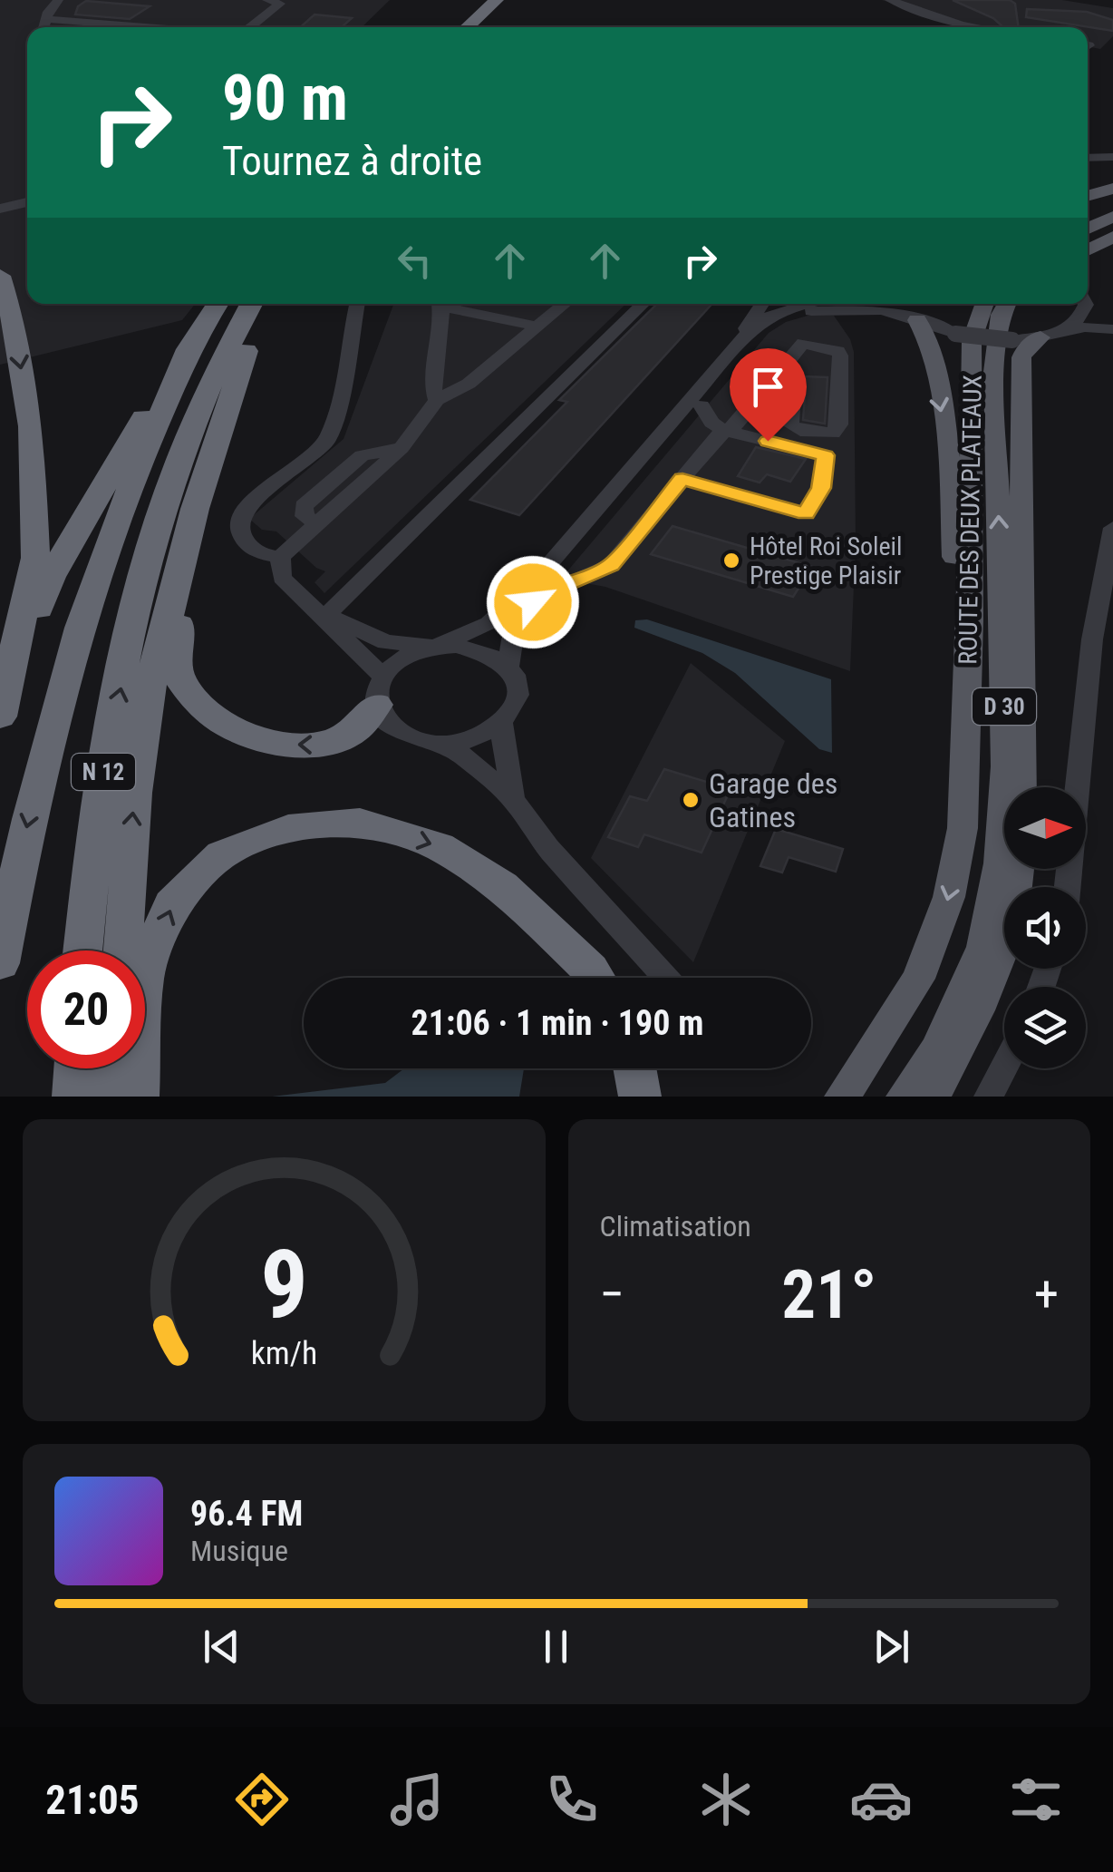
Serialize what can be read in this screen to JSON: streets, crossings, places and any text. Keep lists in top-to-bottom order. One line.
{"streets":{"highway":["N 12"],"main road":["ROUTE DES DEUX PLATEAUX","D 30"]},"places":["Hôtel Roi Soleil Prestige Plaisir","Garage des Gatines"],"north":"right","page":{"turn":["90 m","Tournez à droite"],"limit":"20","trip":"21:06 · 1 min · 190 m","tile":"Climatisation","heat":["−","21°","+"],"song":["96.4 FM","Musique"],"tabs":"21:05","gauge":["9","km/h"]}}
